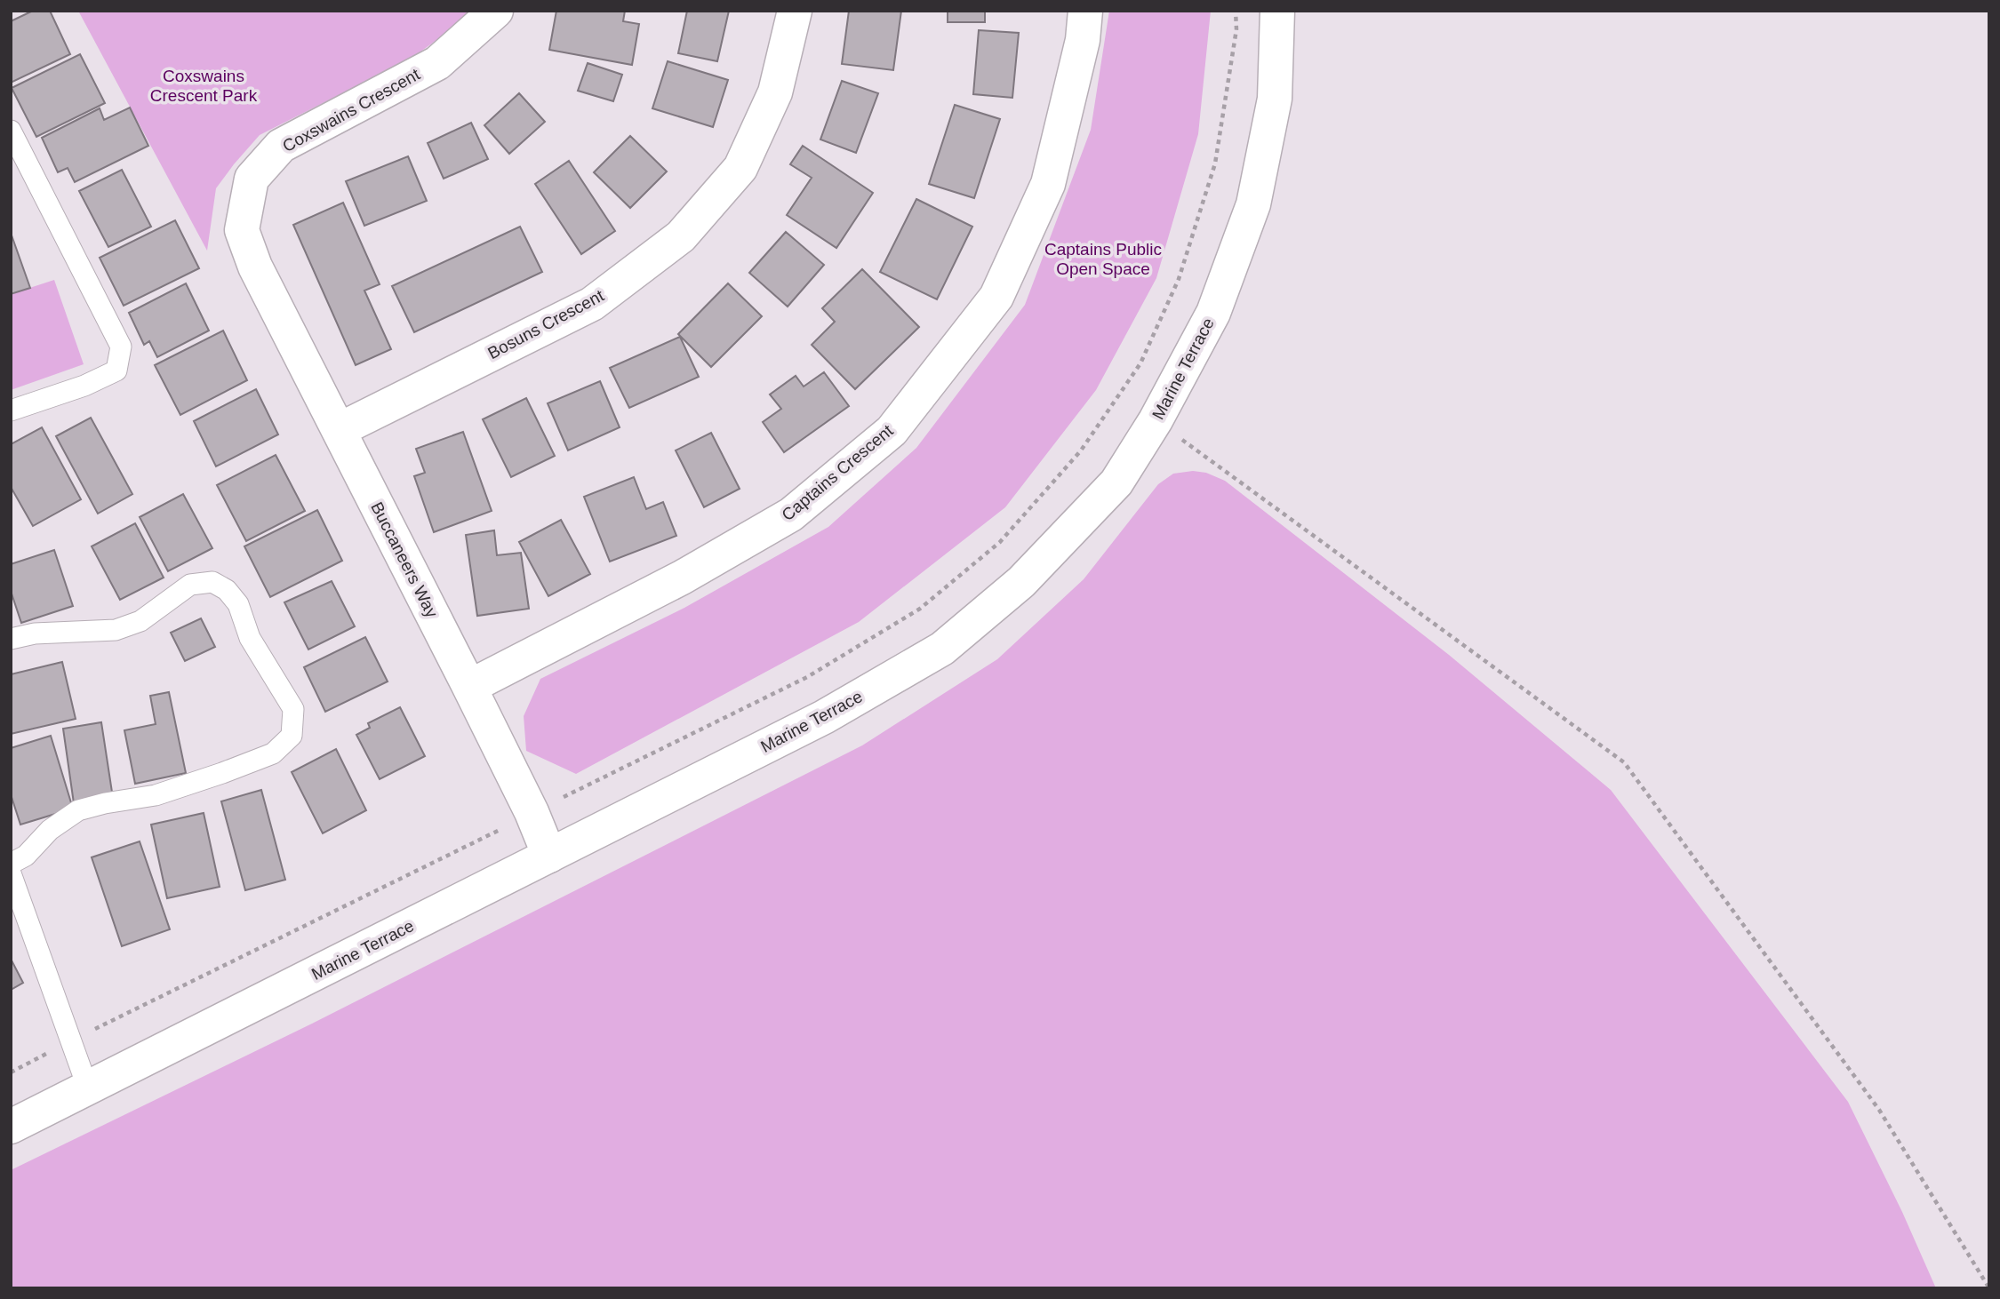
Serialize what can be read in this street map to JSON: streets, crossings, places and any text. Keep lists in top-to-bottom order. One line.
{"streets":{"street":["Coxswains Crescent","Bosuns Crescent","Marine Terrace","Captains Crescent","Buccaneers Way"]},"crossings":[["Coxswains Crescent","Buccaneers Way"],["Bosuns Crescent","Buccaneers Way"],["Marine Terrace","Buccaneers Way"],["Captains Crescent","Buccaneers Way"]],"parks":["Coxswains Crescent Park","Captains Public Open Space"]}
